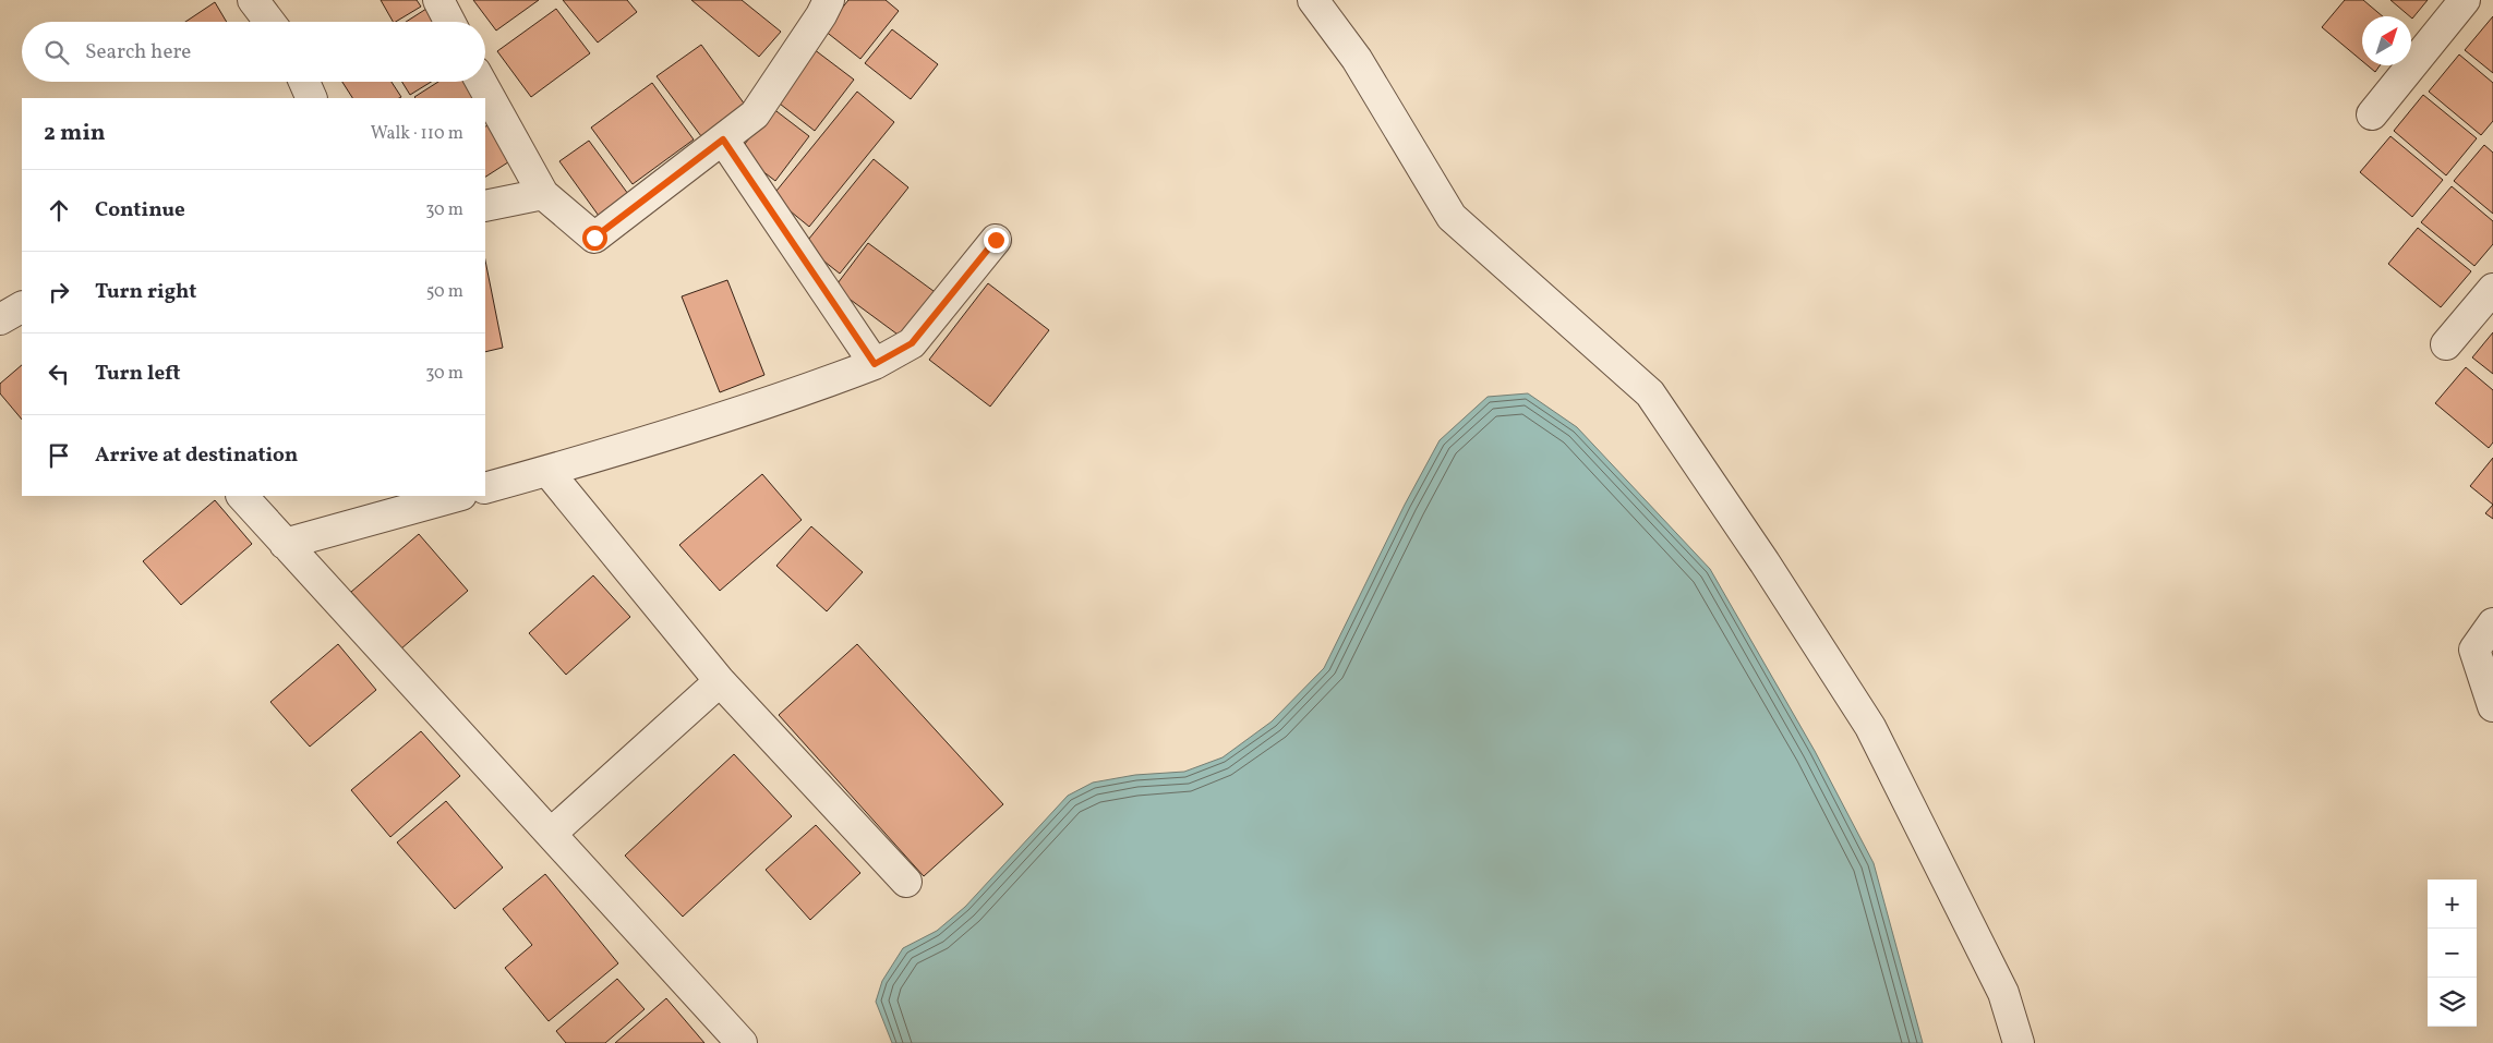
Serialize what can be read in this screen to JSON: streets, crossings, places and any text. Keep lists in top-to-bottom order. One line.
{"north":"top right","page":{"search":"Search here","heading":["2 min","Walk · 110 m"],"list":[["Continue","30 m"],["Turn right","50 m"],["Turn left","30 m"],"Arrive at destination"],"map_buttons":["+","−"]}}
